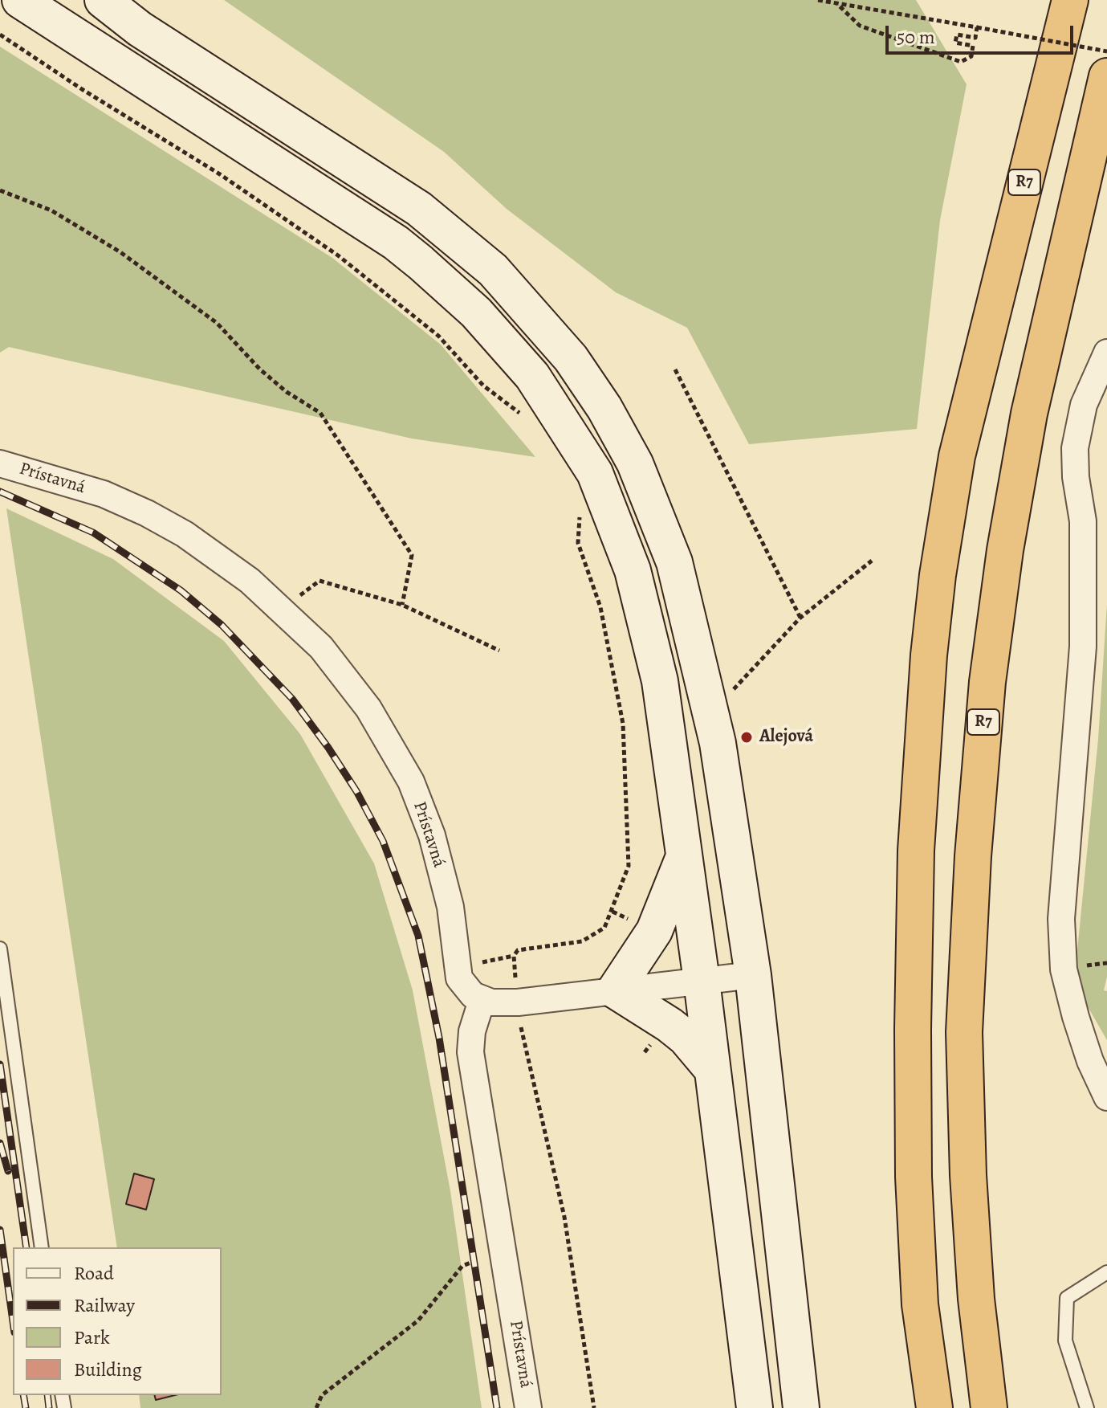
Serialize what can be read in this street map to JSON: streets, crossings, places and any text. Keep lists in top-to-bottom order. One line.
{"streets":{"highway":["R7"],"street":["Prístavná"]},"places":["Alejová"],"legend":["Road","Railway","Park","Building"],"scale_bar":"50 m"}
